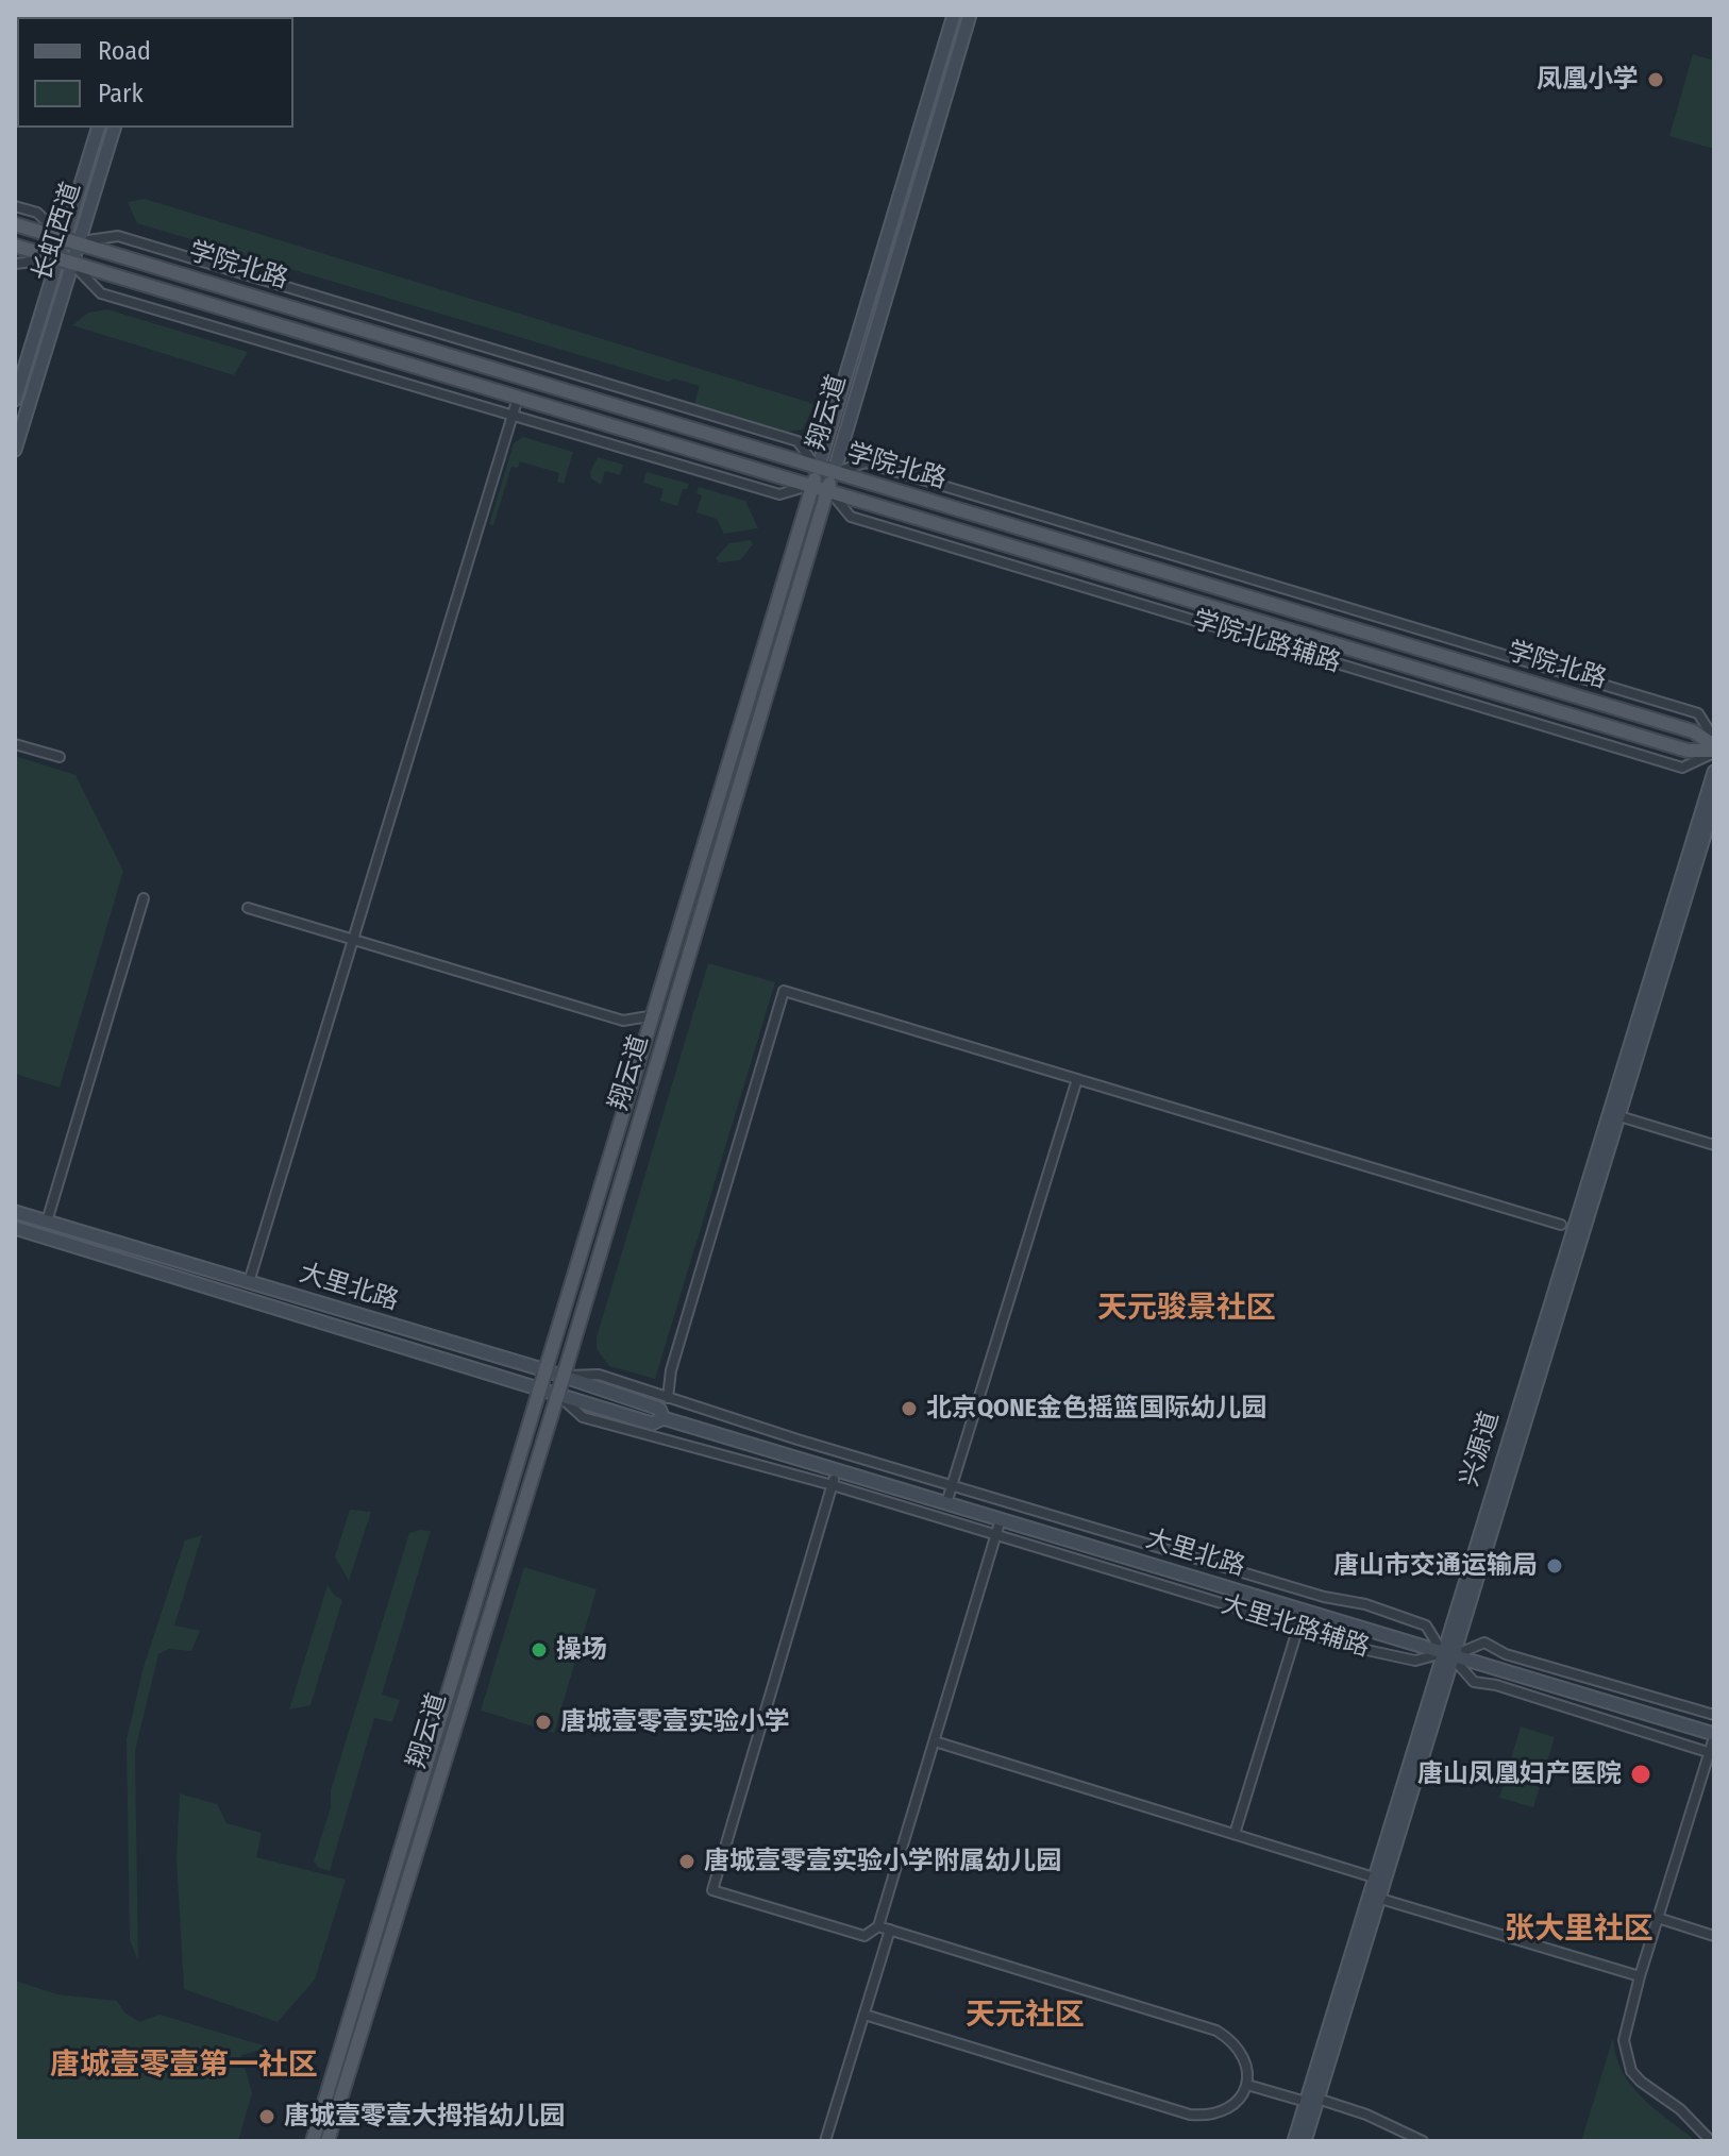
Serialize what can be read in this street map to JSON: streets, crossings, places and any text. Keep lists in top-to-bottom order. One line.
{"streets":{"main road":["长虹西道","学院北路","翔云道","大里北路","兴源道"],"street":["学院北路辅路","大里北路辅路"]},"crossings":[["长虹西道","学院北路"],["学院北路","翔云道"],["学院北路","学院北路辅路"],["翔云道","学院北路辅路"],["翔云道","大里北路"],["翔云道","大里北路辅路"],["大里北路","兴源道"],["大里北路","大里北路辅路"],["兴源道","大里北路辅路"]],"districts":["天元骏景社区","张大里社区","天元社区","唐城壹零壹第一社区"],"places":["凤凰小学","北京QONE金色摇篮国际幼儿园","唐山市交通运输局","操场","唐城壹零壹实验小学","唐山凤凰妇产医院","唐城壹零壹实验小学附属幼儿园","唐城壹零壹大拇指幼儿园"],"legend":["Road","Park"]}
